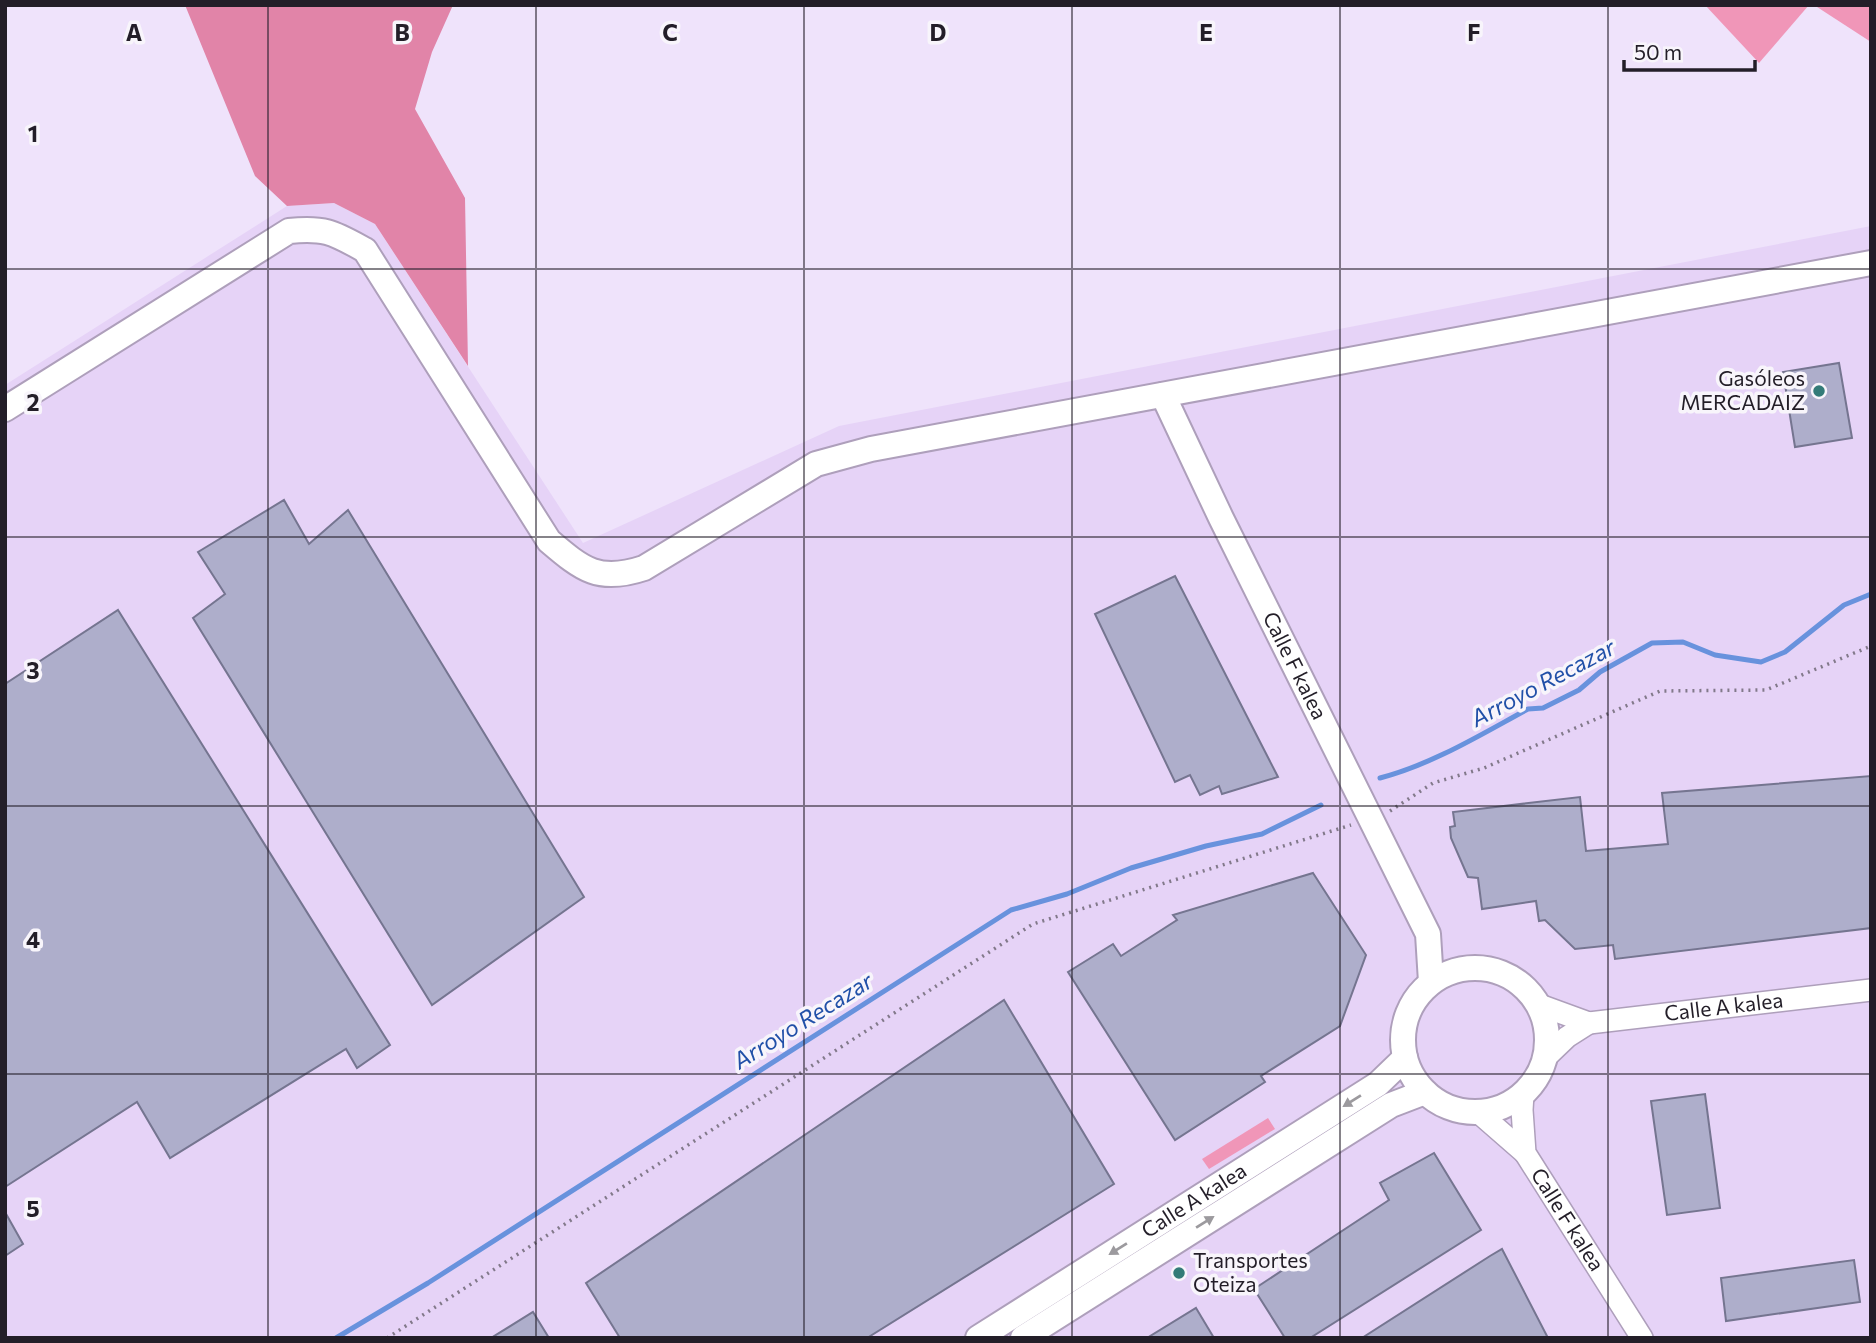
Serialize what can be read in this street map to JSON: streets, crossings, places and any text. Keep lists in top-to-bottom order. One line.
{"streets":{"street":["Calle F kalea","Calle A kalea"]},"crossings":[["Calle F kalea","Calle A kalea"]],"water":["Arroyo Recazar"],"places":["Gasóleos MERCADAIZ","Transportes Oteiza"],"scale_bar":"50 m","grid":{"columns":["A","B","C","D","E","F"],"rows":["1","2","3","4","5"]}}
